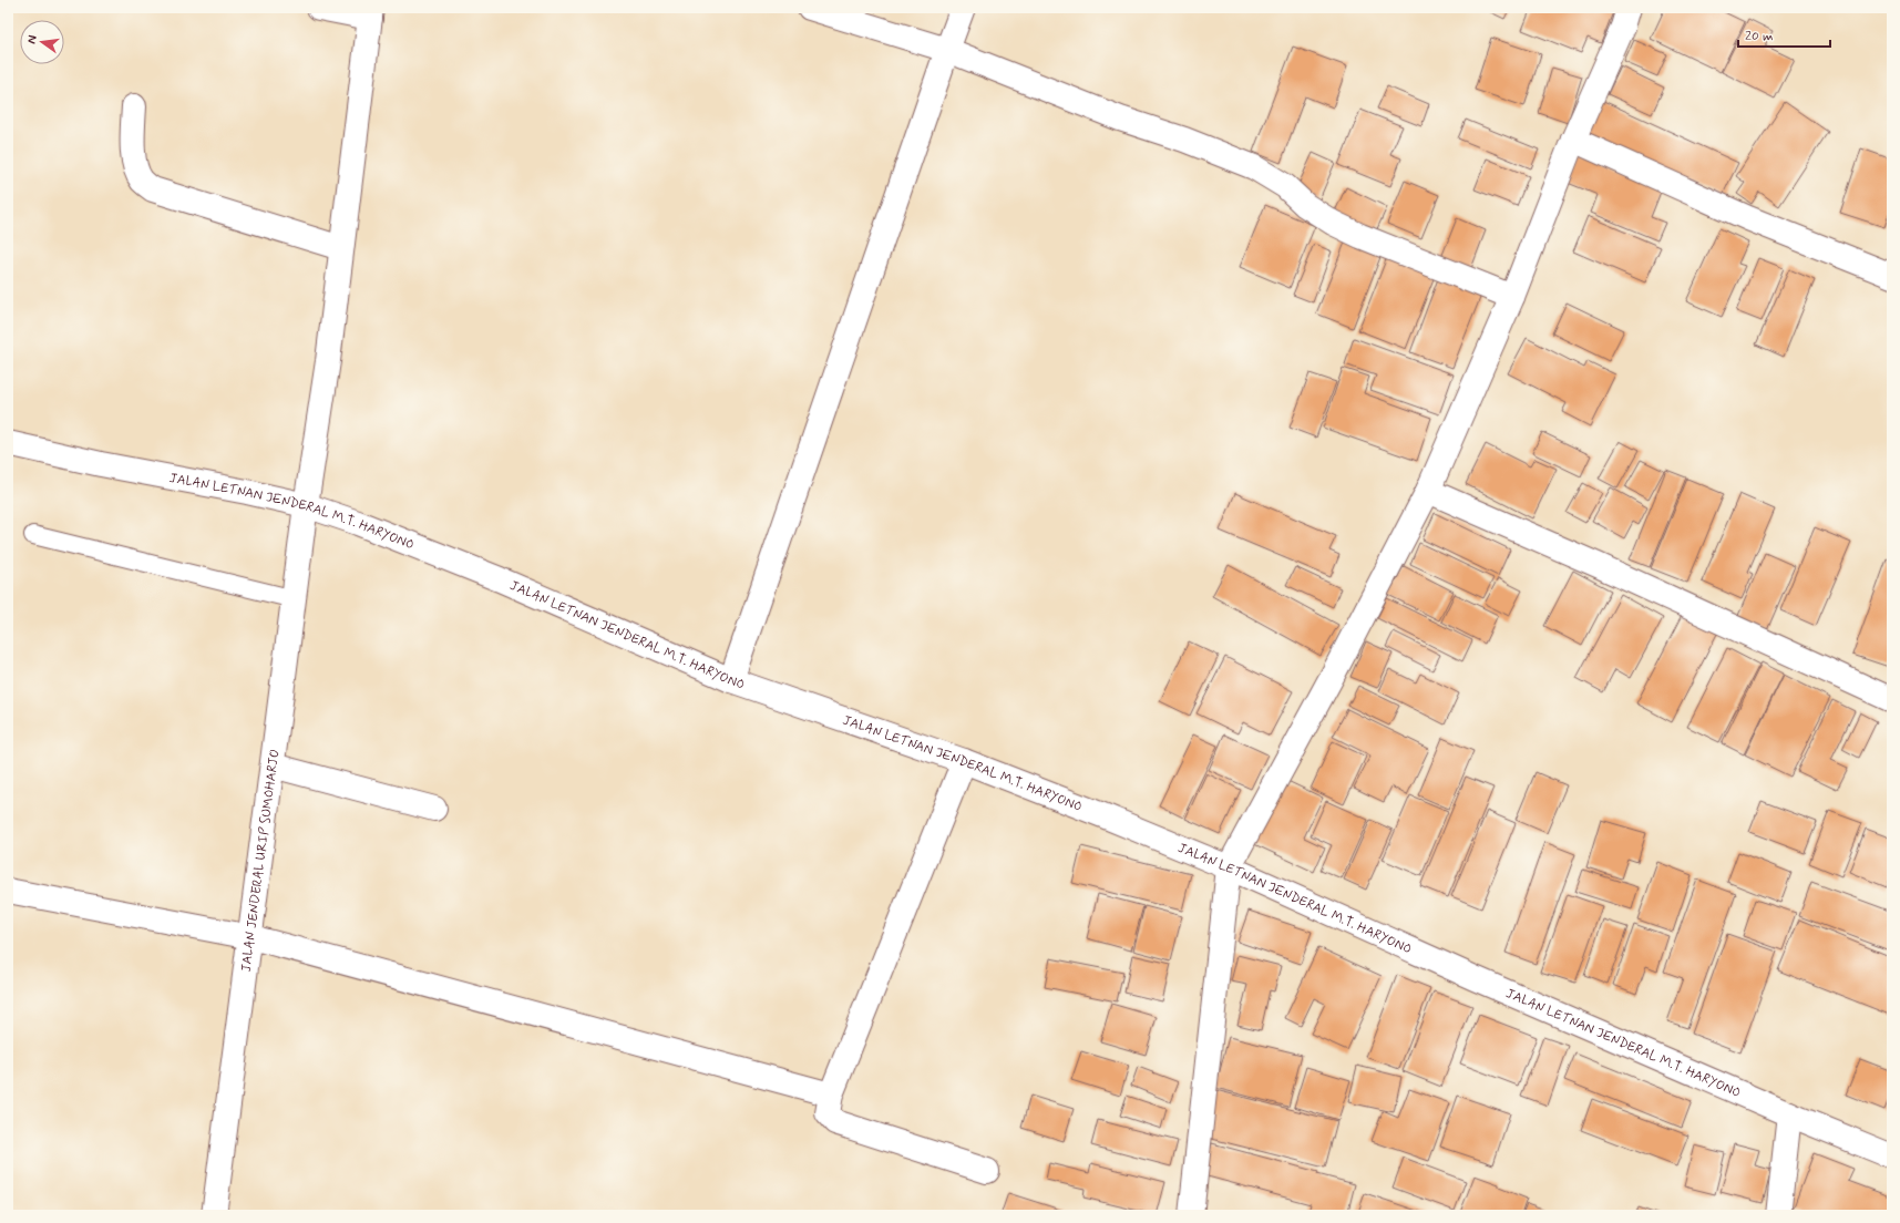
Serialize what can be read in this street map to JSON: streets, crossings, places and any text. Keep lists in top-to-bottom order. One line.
{"streets":{"street":["JALAN LETNAN JENDERAL M.T. HARYONO","JALAN JENDERAL URIP SUMOHARJO"]},"crossings":[["JALAN LETNAN JENDERAL M.T. HARYONO","JALAN JENDERAL URIP SUMOHARJO"]],"scale_bar":"20 m","north":"left"}
